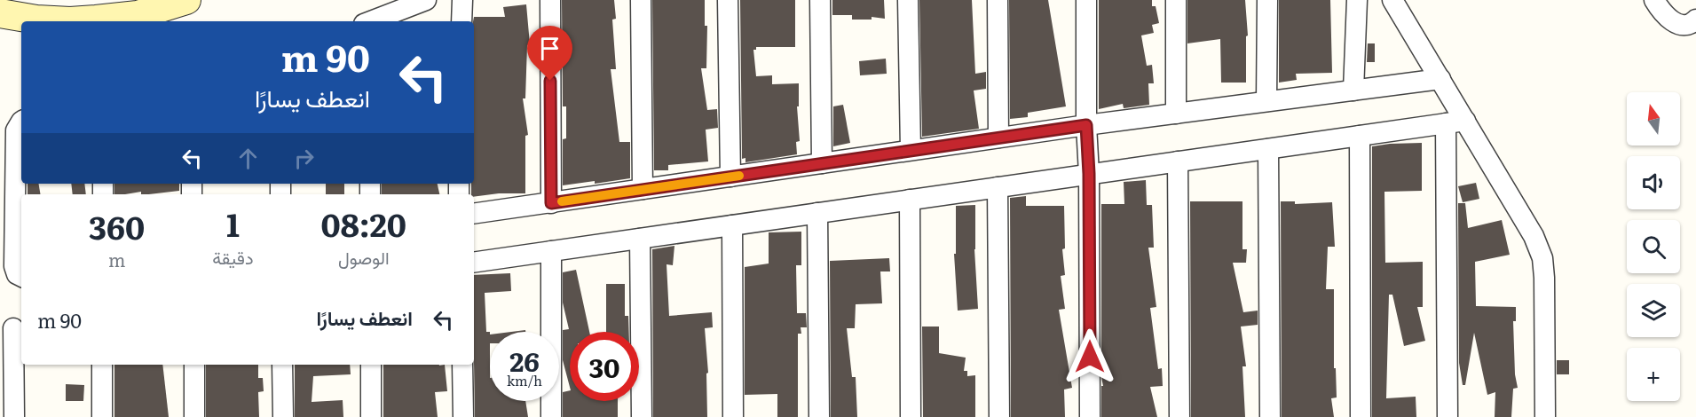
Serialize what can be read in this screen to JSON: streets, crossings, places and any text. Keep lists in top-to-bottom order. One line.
{"north":"top","page":{"turn":["90 m","انعطف يسارًا"],"map_buttons":"+","eta":["08:20","الوصول","1","دقيقة","360","m"],"list":[{"name":"انعطف يسارًا","value":"90 m"}],"speed":"26 km/h","limit":"30"}}
